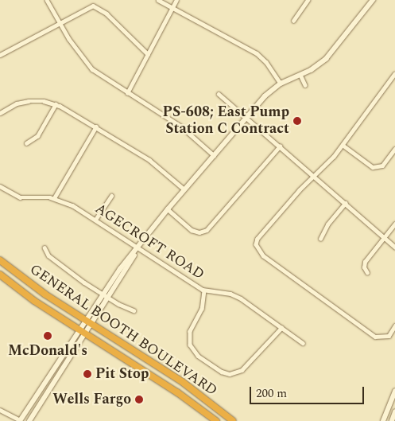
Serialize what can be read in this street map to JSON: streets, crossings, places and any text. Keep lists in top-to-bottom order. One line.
{"streets":{"highway":["GENERAL BOOTH BOULEVARD"],"street":["AGECROFT ROAD"]},"places":["PS-608; East Pump Station C Contract","McDonald's","Pit Stop","Wells Fargo"],"scale_bar":"200 m"}
